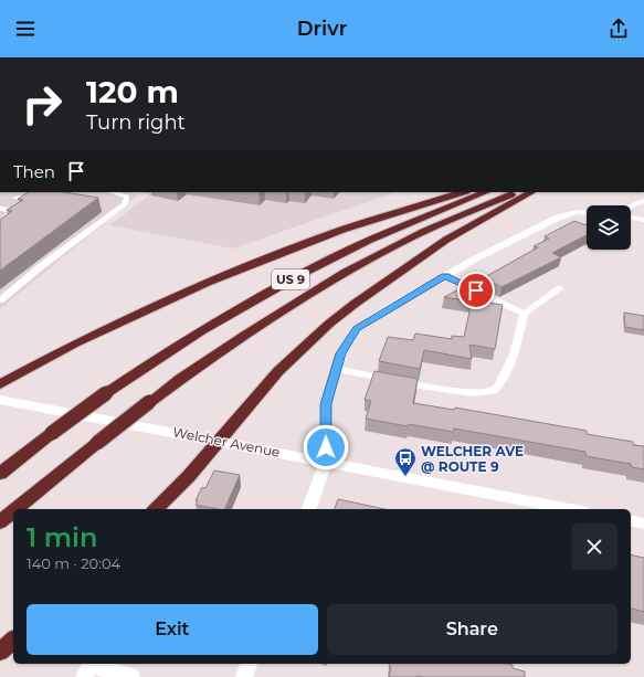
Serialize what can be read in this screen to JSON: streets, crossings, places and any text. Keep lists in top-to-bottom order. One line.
{"streets":{"highway":["US 9"],"street":["Welcher Avenue"]},"places":{"bus stop":["WELCHER AVE @ ROUTE 9"]},"page":{"header":"Drivr","turn":["120 m","Turn right"],"then":"Then","heading":["1 min","140 m · 20:04"],"buttons":["Exit","Share"]}}
